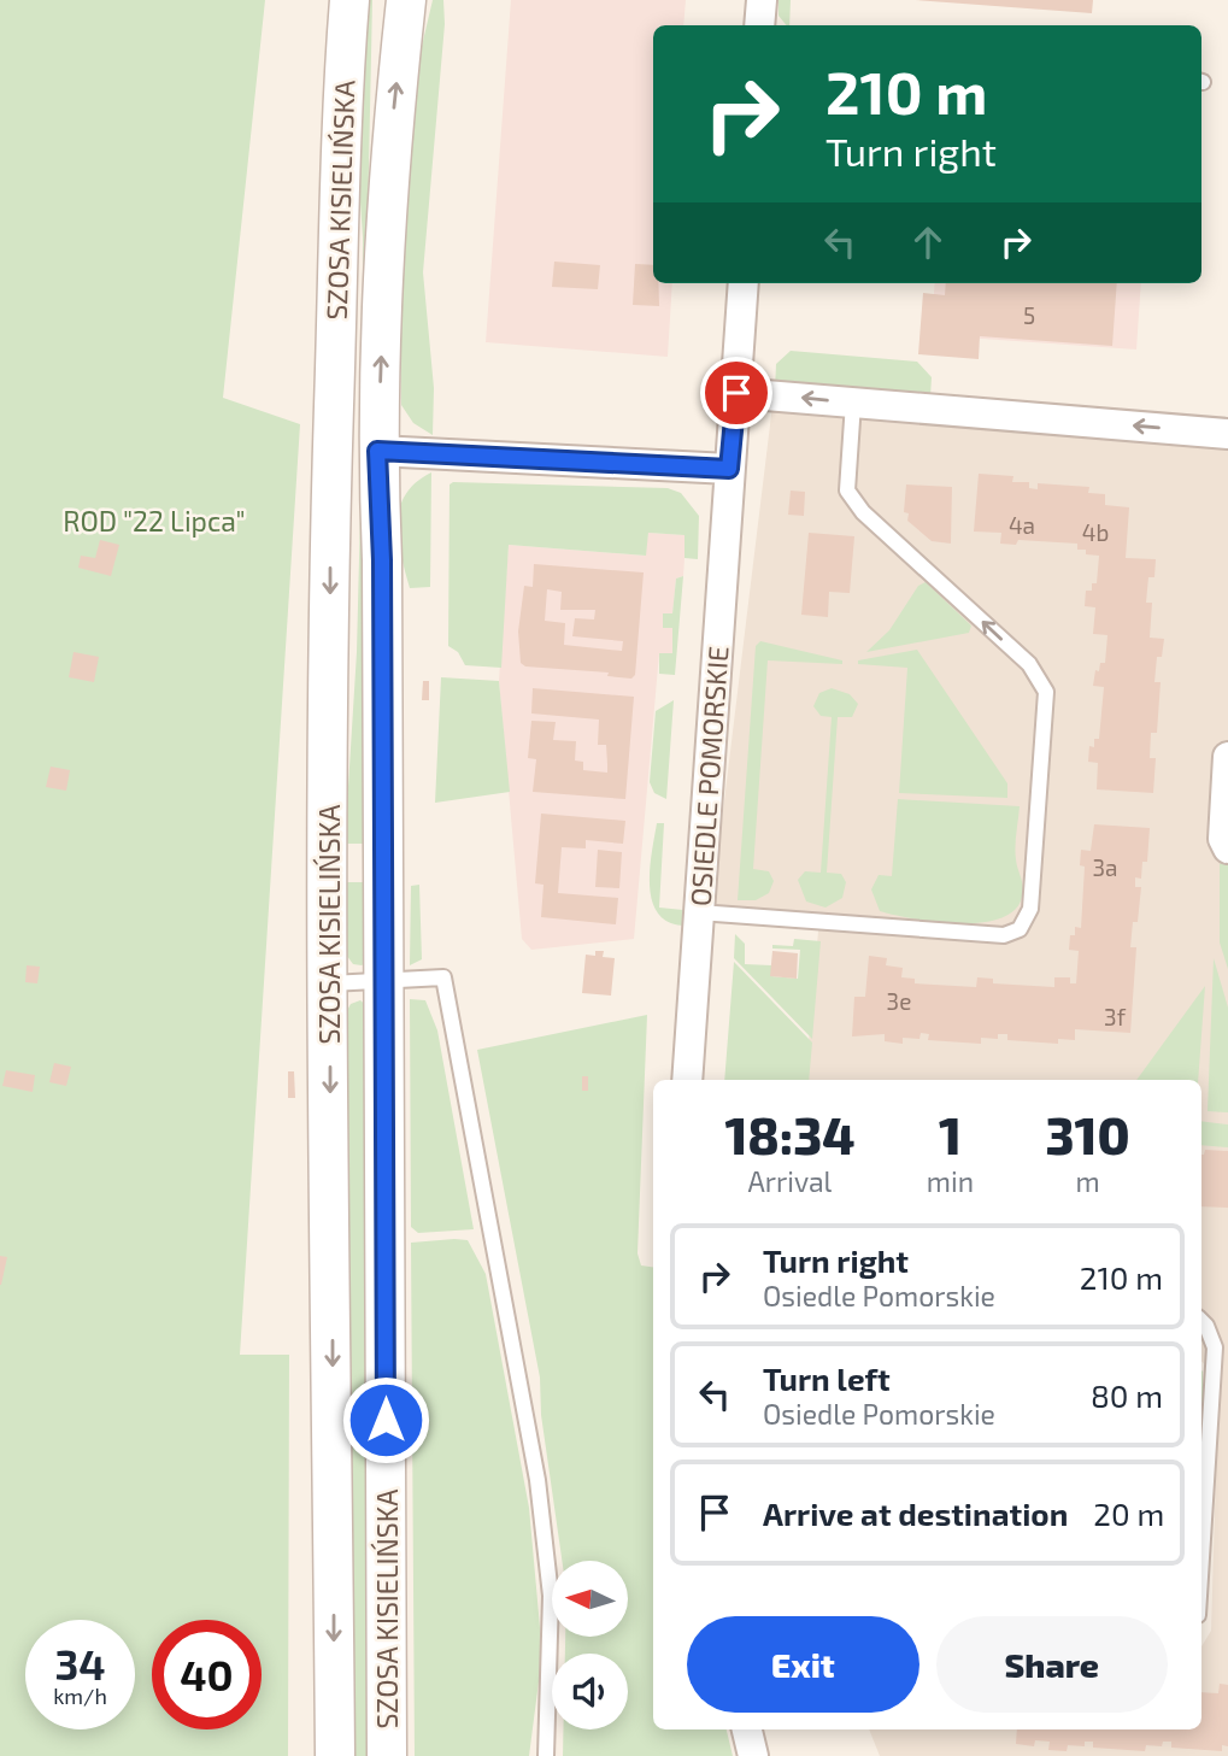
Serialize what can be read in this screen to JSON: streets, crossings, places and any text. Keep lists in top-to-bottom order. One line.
{"streets":{"street":["SZOSA KISIELIŃSKA","OSIEDLE POMORSKIE"]},"parks":["ROD \"22 Lipca\""],"house_numbers":["5","4a","4b","3a","3e","3f"],"north":"left","page":{"turn":["210 m","Turn right"],"eta":["18:34","Arrival","1","min","310","m"],"list":[{"name":"Turn right","note":"Osiedle Pomorskie","value":"210 m"},{"name":"Turn left","note":"Osiedle Pomorskie","value":"80 m"},{"name":"Arrive at destination","value":"20 m"}],"buttons":["Exit","Share"],"speed":"34 km/h","limit":"40"}}
